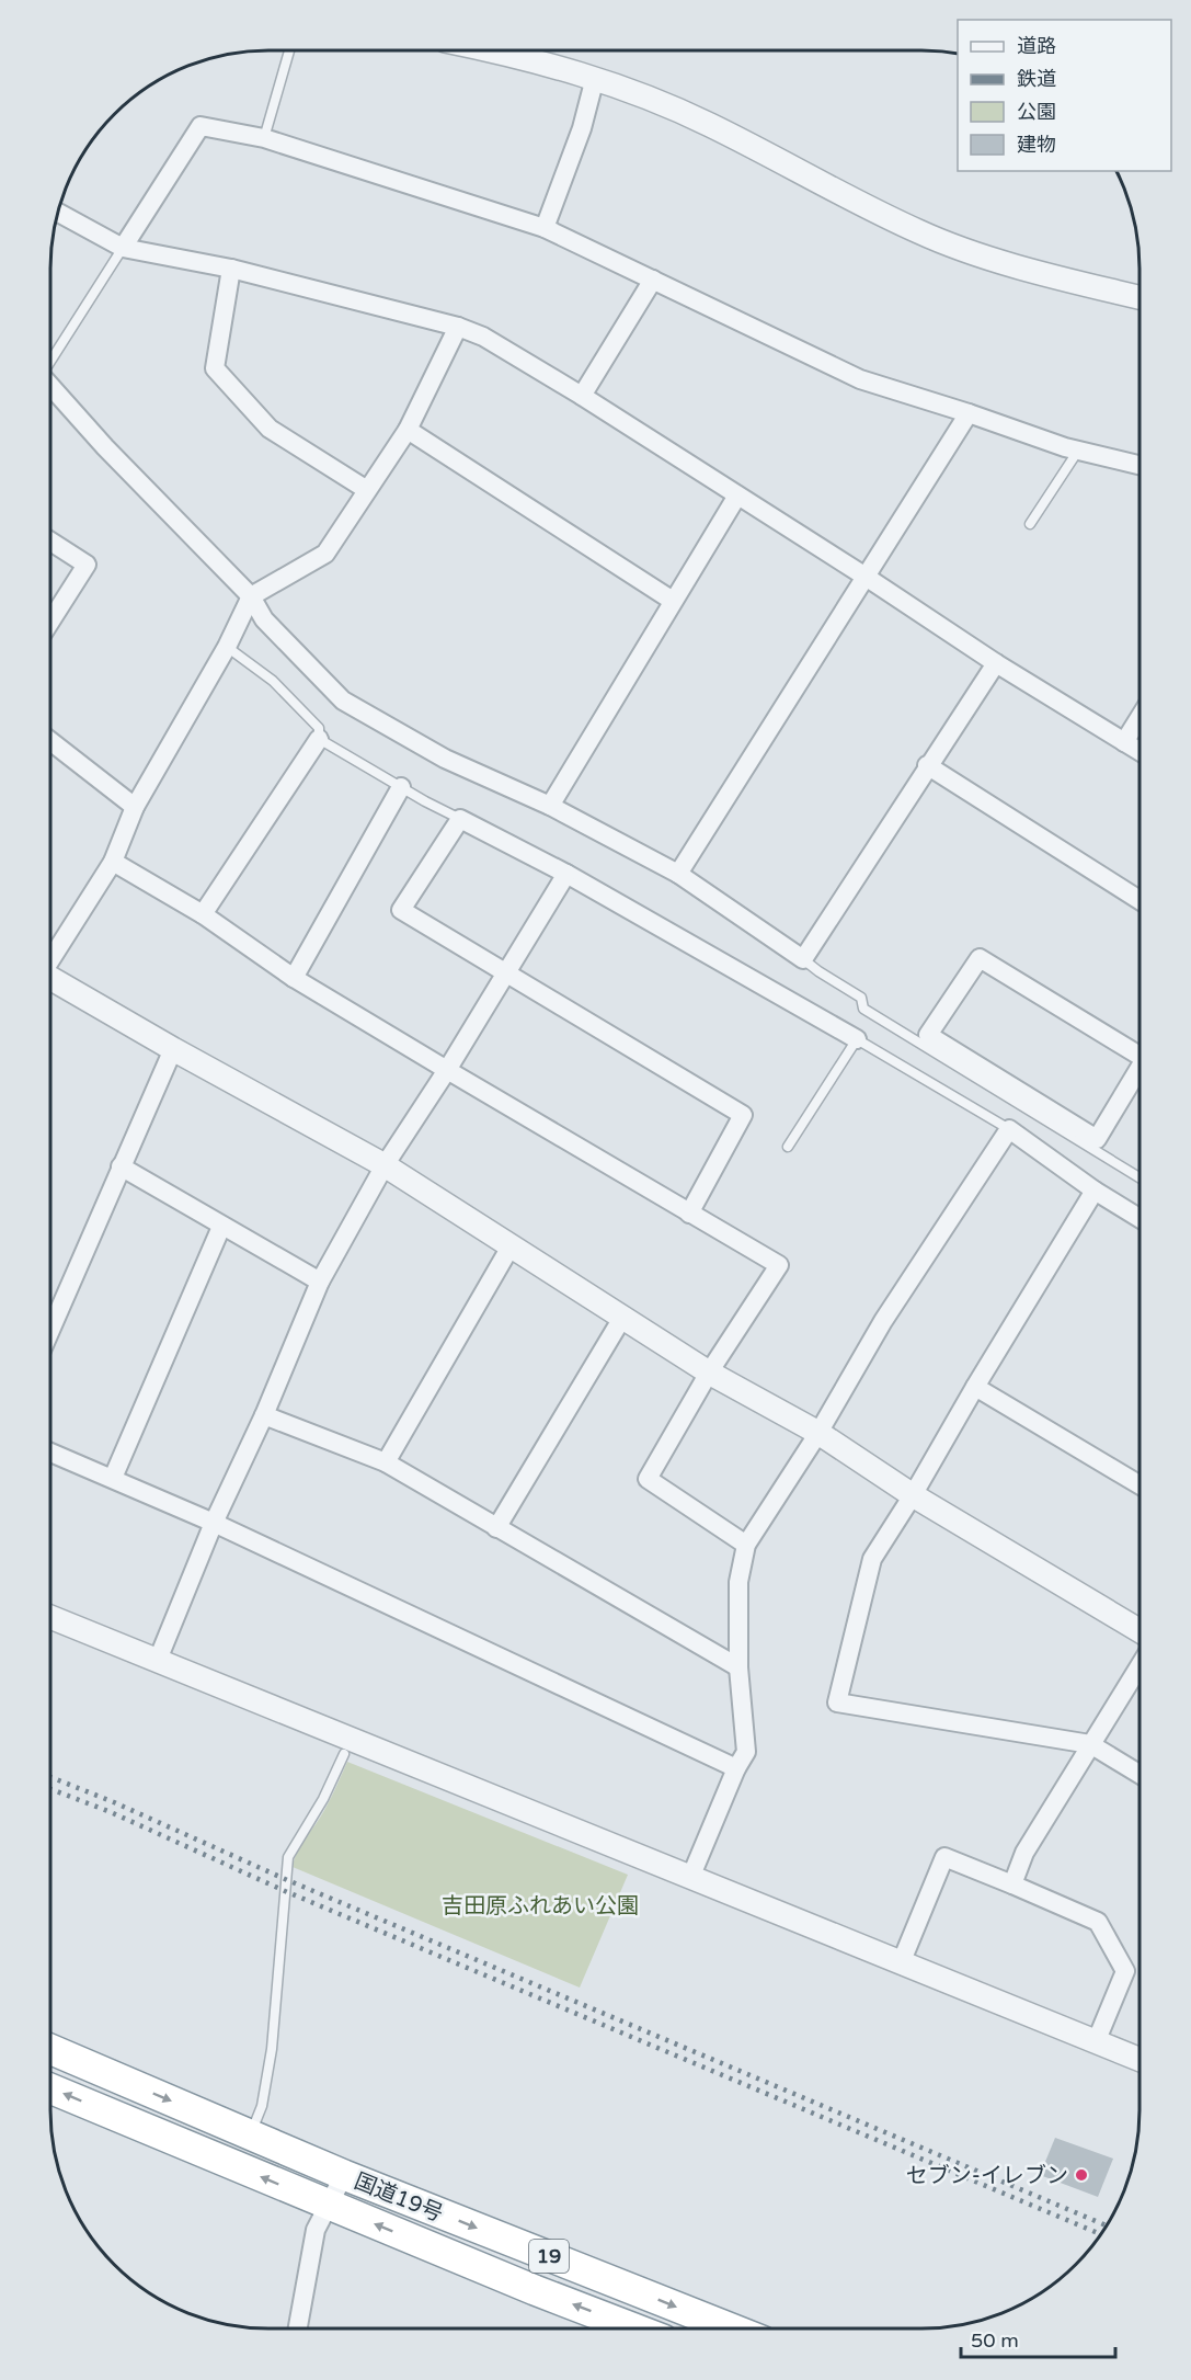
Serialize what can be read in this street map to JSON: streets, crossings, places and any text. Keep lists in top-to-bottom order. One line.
{"streets":{"highway":["国道19号","19"]},"parks":["吉田原ふれあい公園"],"places":["セブン-イレブン"],"legend":["道路","鉄道","公園","建物"],"scale_bar":"50 m"}
